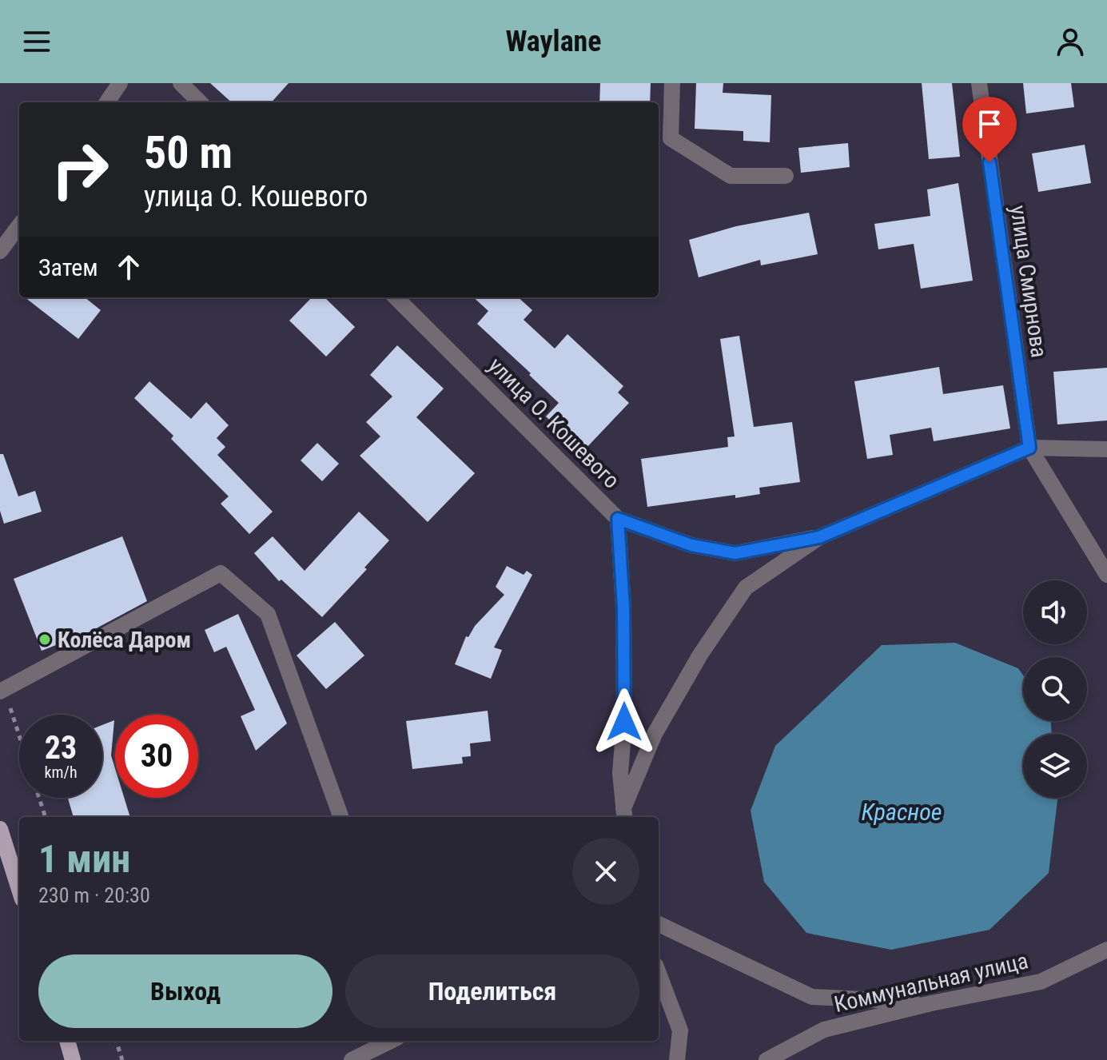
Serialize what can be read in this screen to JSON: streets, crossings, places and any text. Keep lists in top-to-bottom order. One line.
{"streets":{"street":["улица Смирнова","улица О. Кошевого","Коммунальная улица"]},"water":["Красное"],"places":["Колёса Даром"],"page":{"header":"Waylane","turn":["50 m","улица О. Кошевого"],"then":"Затем","speed":"23 km/h","limit":"30","heading":["1 мин","230 m · 20:30"],"buttons":["Выход","Поделиться"]}}
